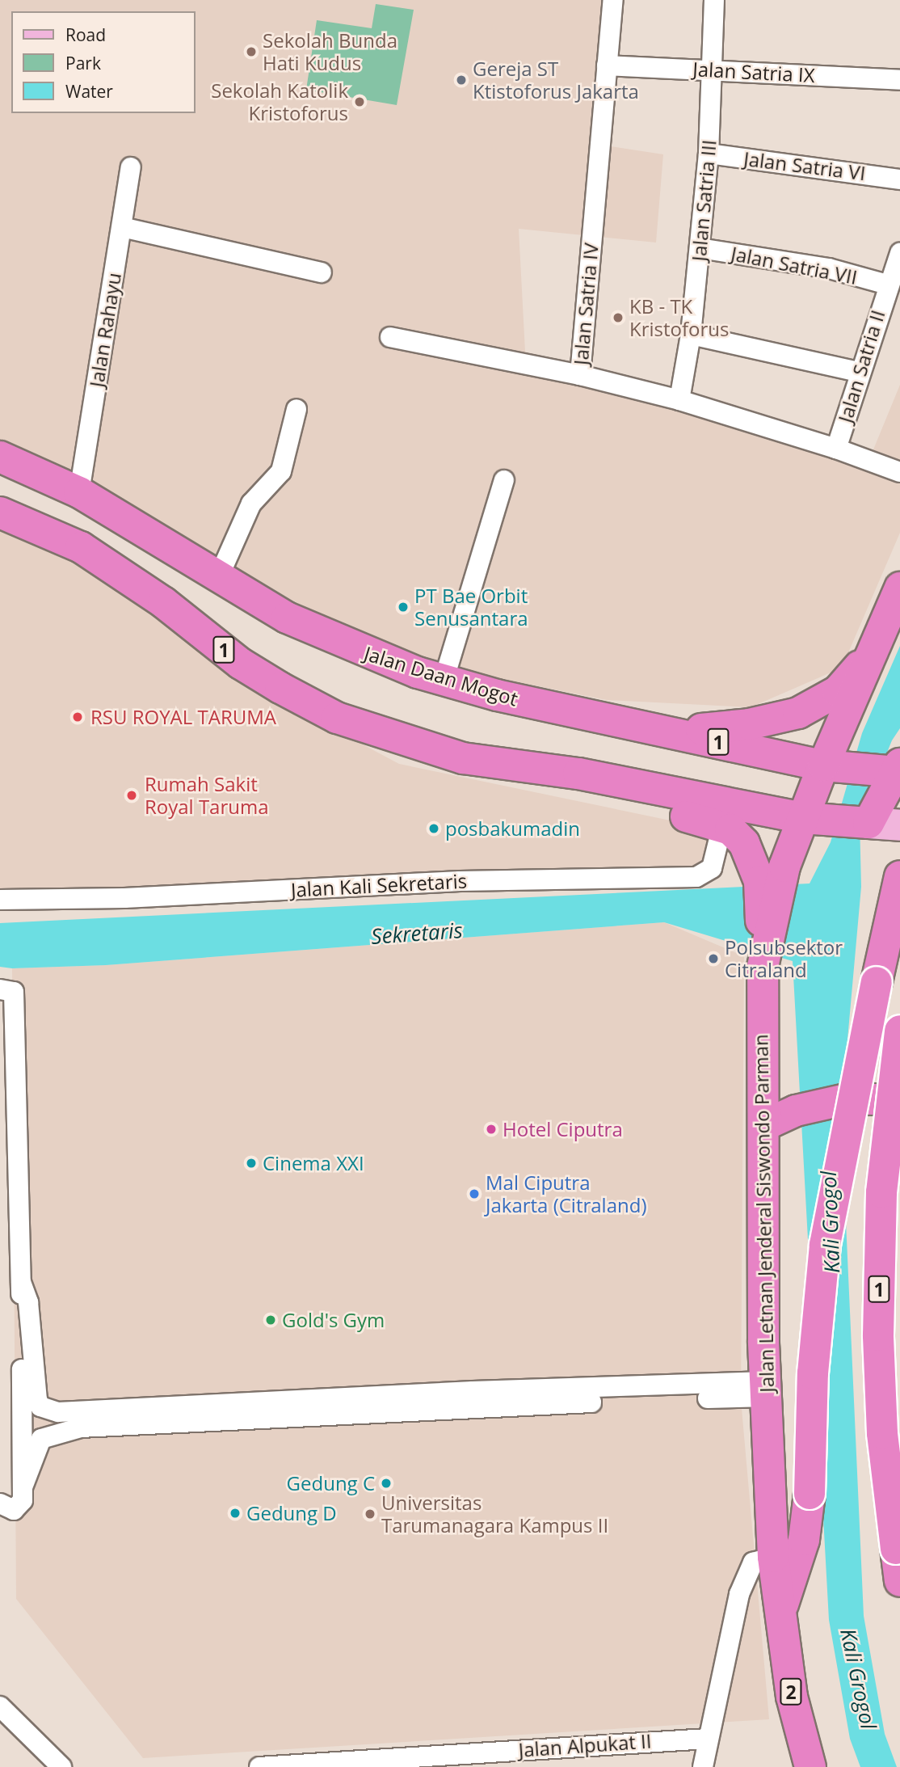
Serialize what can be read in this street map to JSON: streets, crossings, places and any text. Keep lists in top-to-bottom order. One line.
{"streets":{"highway":["1","Jalan Daan Mogot","Jalan Letnan Jenderal Siswondo Parman","2"],"street":["Jalan Satria IX","Jalan Satria VI","Jalan Satria III","Jalan Satria VII","Jalan Satria IV","Jalan Rahayu","Jalan Satria II","Jalan Kali Sekretaris","Jalan Alpukat II"]},"crossings":[["Jalan Satria IX","Jalan Satria III"],["Jalan Satria IX","Jalan Satria IV"],["Jalan Satria VI","Jalan Satria III"],["Jalan Satria III","Jalan Satria VII"],["Jalan Satria III","Jalan Satria IV"],["Jalan Satria VII","Jalan Satria II"],["Jalan Satria IV","Jalan Satria II"],["Jalan Rahayu","Jalan Daan Mogot"],["1","Jalan Daan Mogot"]],"water":["Sekretaris","Kali Grogol"],"places":["Sekolah Bunda Hati Kudus","Gereja ST Ktistoforus Jakarta","Sekolah Katolik Kristoforus","KB - TK Kristoforus","PT Bae Orbit Senusantara","RSU ROYAL TARUMA","Rumah Sakit Royal Taruma","posbakumadin","Polsubsektor Citraland","Hotel Ciputra","Cinema XXI","Mal Ciputra Jakarta (Citraland)","Gold's Gym","Gedung C","Gedung D","Universitas Tarumanagara Kampus II"],"legend":["Road","Park","Water"]}
